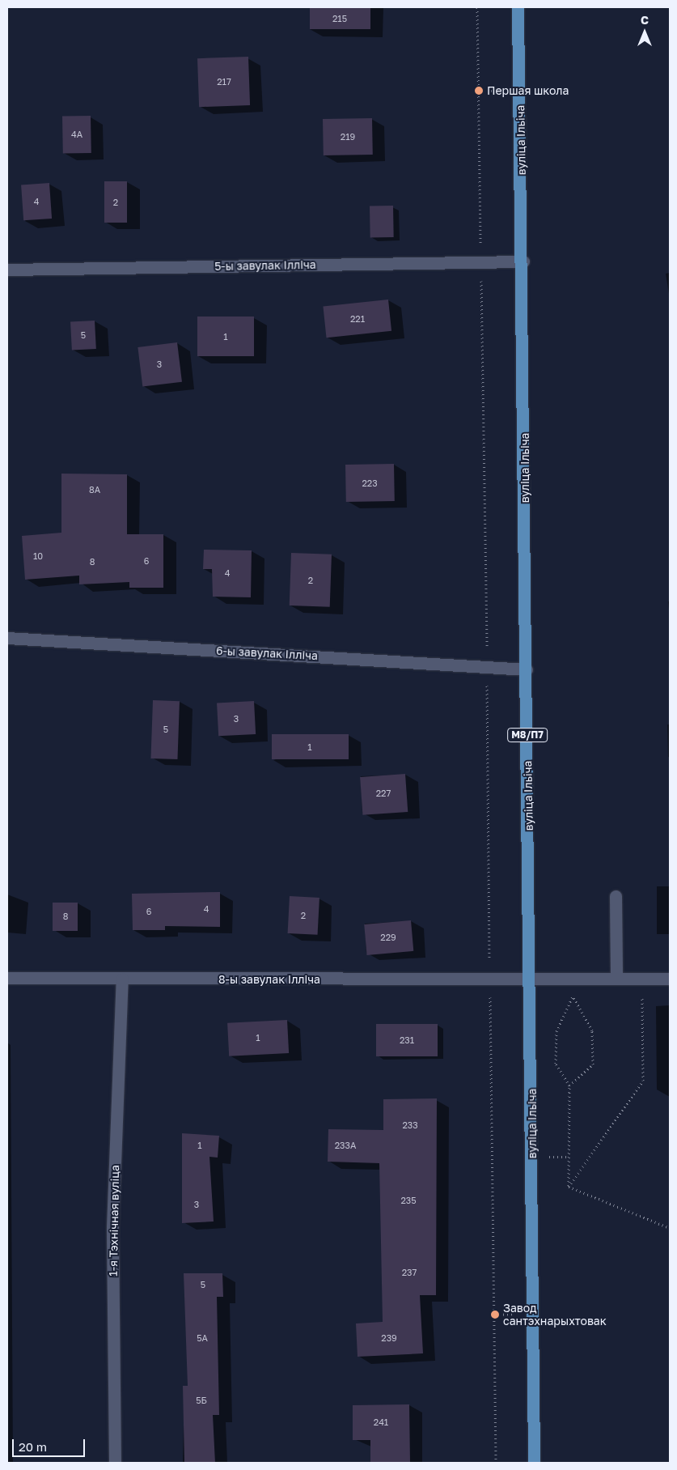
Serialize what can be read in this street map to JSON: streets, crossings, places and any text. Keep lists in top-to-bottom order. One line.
{"streets":{"main road":["вуліца Ільіча","М8/П7"],"street":["5-ы завулак Ілліча","6-ы завулак Ілліча","8-ы завулак Ілліча","1-я Тэхнічная вуліца"]},"crossings":[["вуліца Ільіча","5-ы завулак Ілліча"],["вуліца Ільіча","6-ы завулак Ілліча"],["вуліца Ільіча","8-ы завулак Ілліча"],["8-ы завулак Ілліча","1-я Тэхнічная вуліца"]],"places":["Першая школа","Завод сантэхнарыхтовак"],"house_numbers":["215","217","4А","219","4","2","221","5","1","3","223","8А","10","6","8","4","2","3","5","1","227","4","6","2","8","229","1","231","233","1","233А","235","3","237","5","5А","239","5Б","241"],"scale_bar":"20 m","north":"top"}
